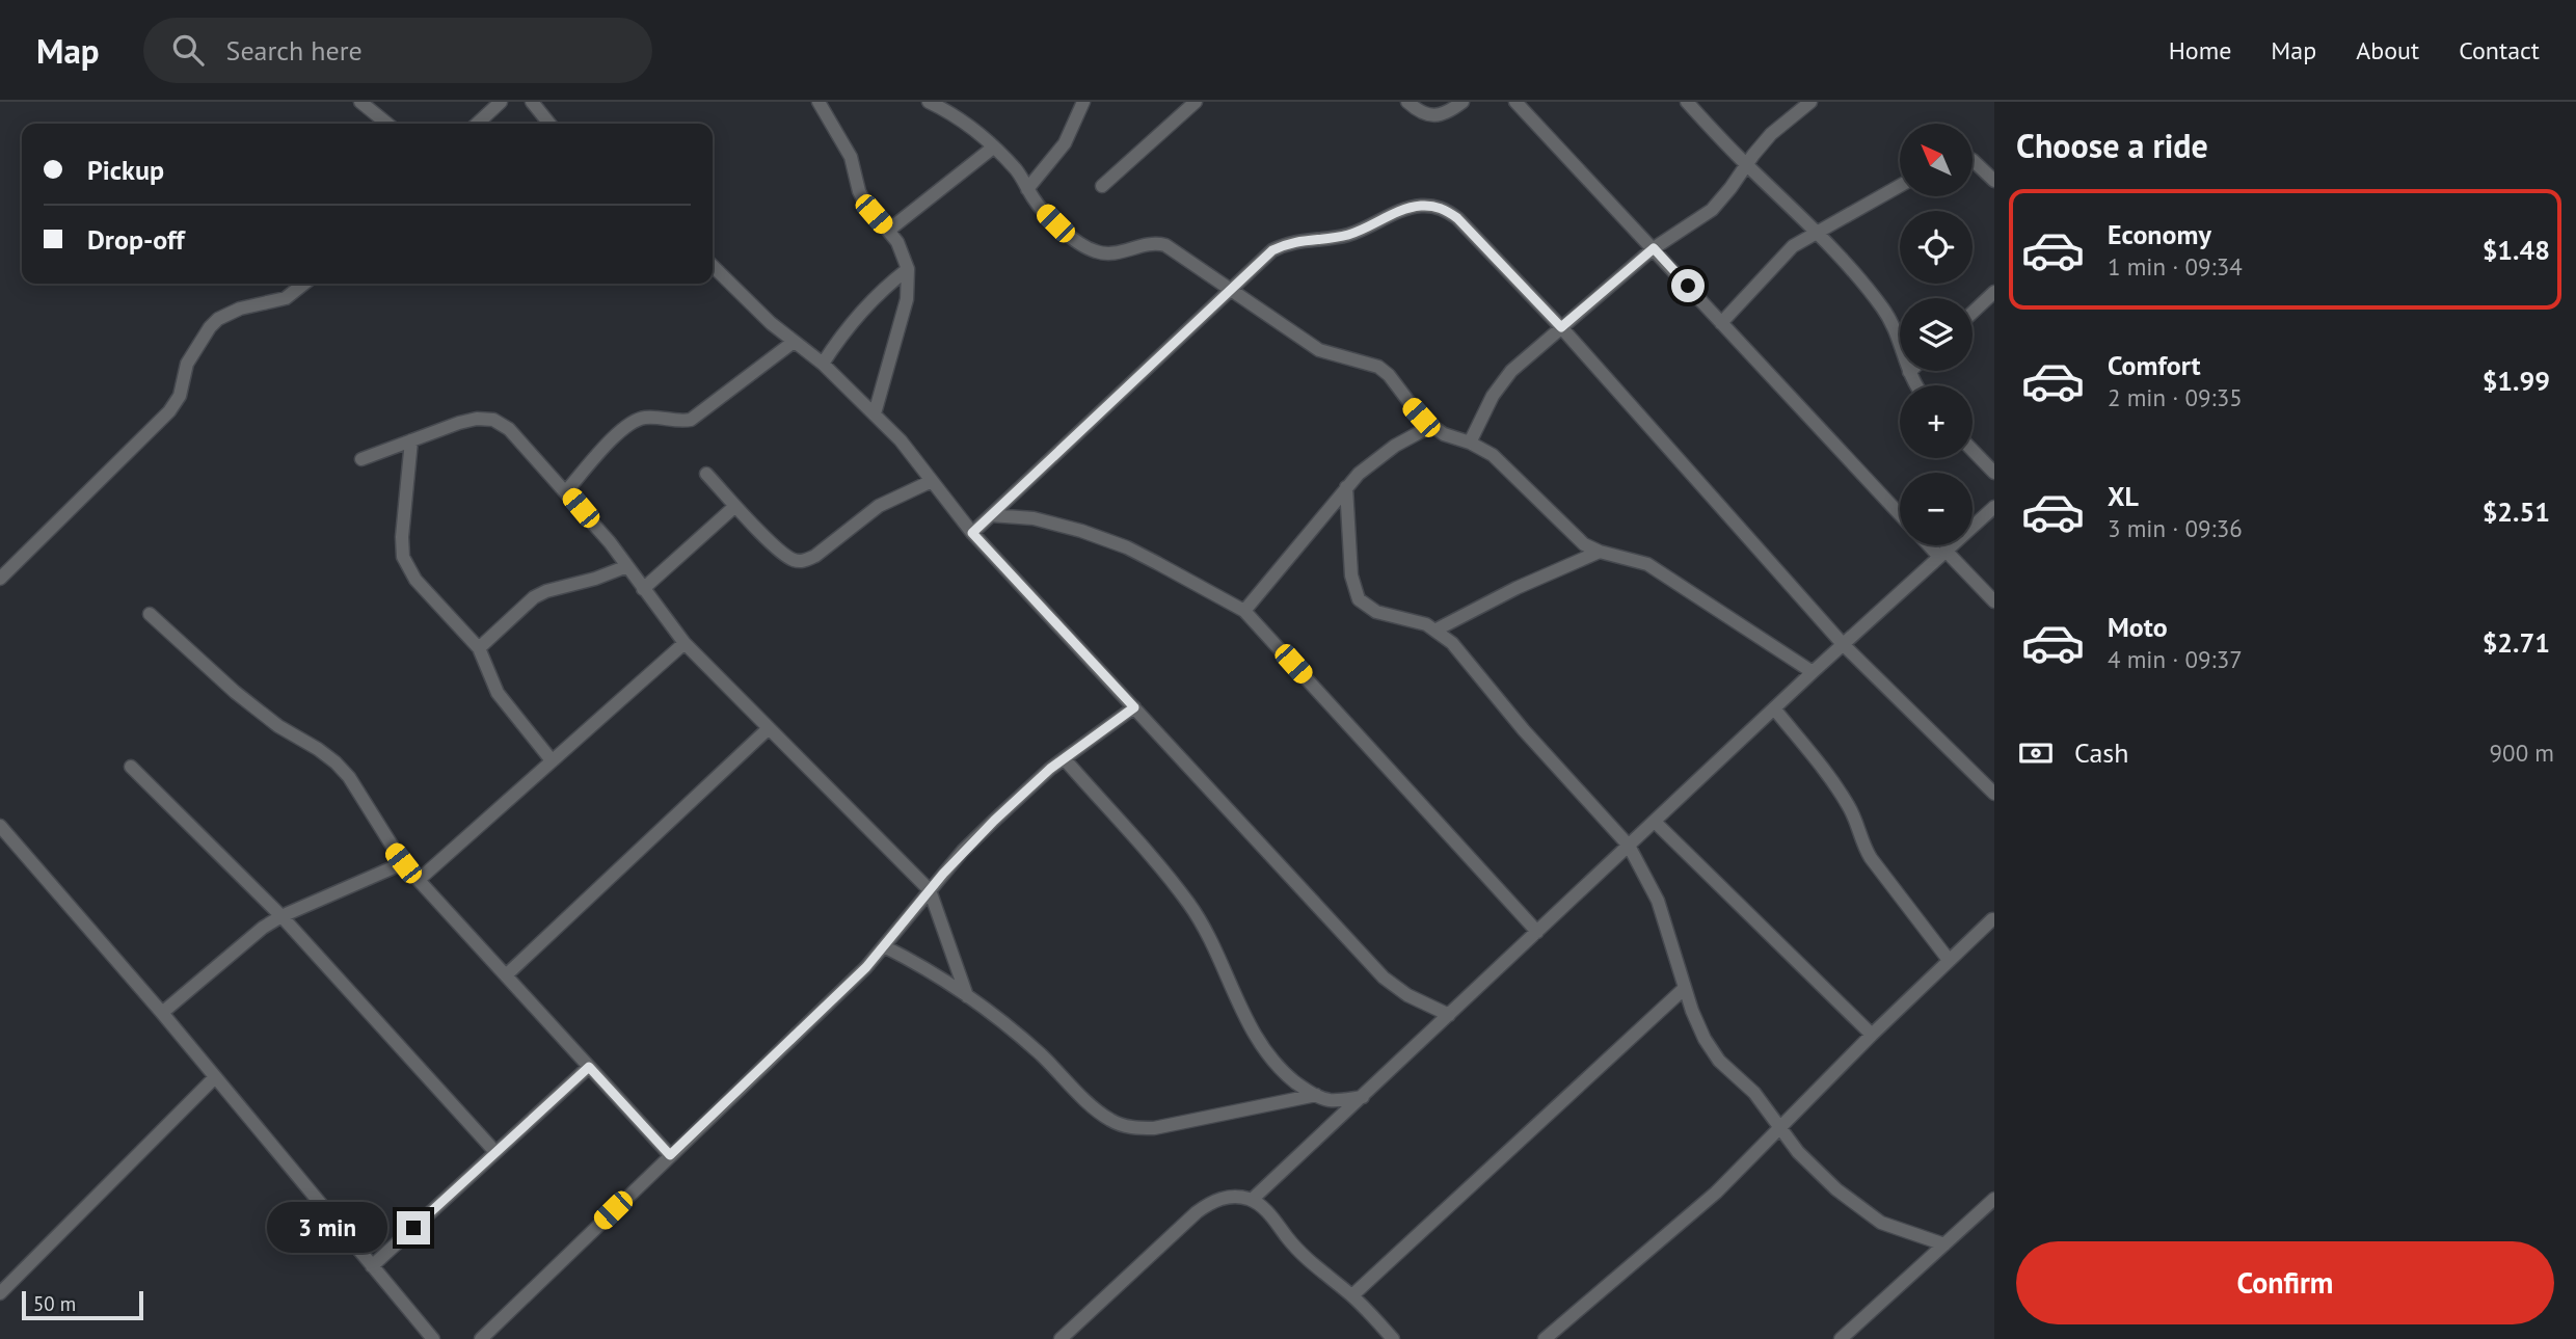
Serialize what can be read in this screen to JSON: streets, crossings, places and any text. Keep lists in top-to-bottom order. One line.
{"scale_bar":"50 m","north":"top left","page":{"header":"Map","search":"Search here","nav":["Home","Map","About","Contact"],"heading":"Choose a ride","map_buttons":["+","−"],"banner":["Pickup","Drop-off"],"list":[{"name":"Economy","note":"1 min · 09:34","value":"$1.48"},{"name":"Comfort","note":"2 min · 09:35","value":"$1.99"},{"name":"XL","note":"3 min · 09:36","value":"$2.51"},{"name":"Moto","note":"4 min · 09:37","value":"$2.71"}],"pay":["Cash","900 m"],"bubble":"3 min","buttons":"Confirm","scale":"50 m"}}
